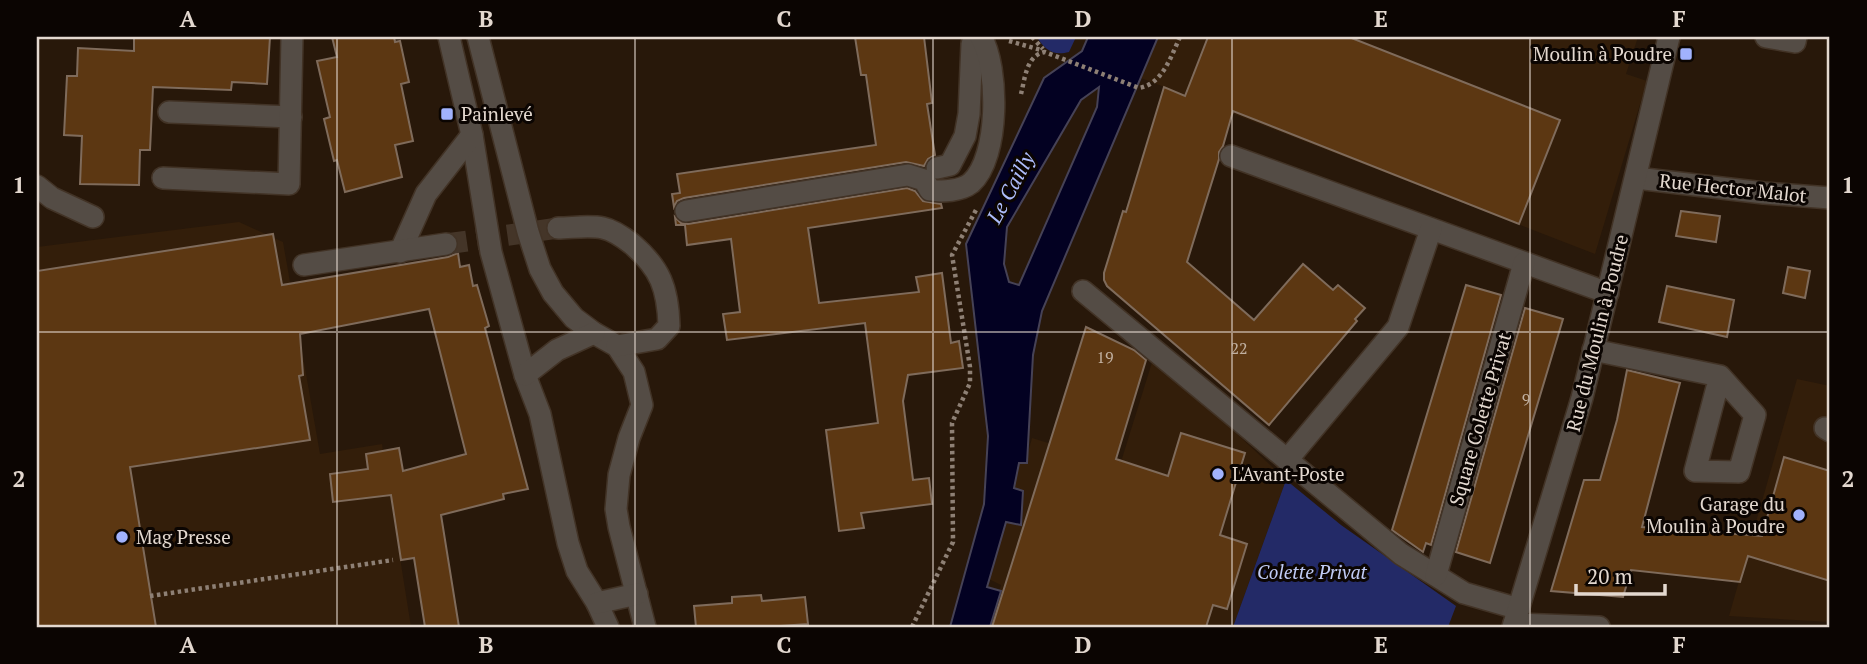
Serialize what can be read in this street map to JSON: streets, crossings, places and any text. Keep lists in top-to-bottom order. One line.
{"streets":{"street":["Rue Hector Malot","Rue du Moulin à Poudre","Square Colette Privat"]},"crossings":[["Rue Hector Malot","Rue du Moulin à Poudre"]],"water":["Le Cailly"],"parks":["Colette Privat"],"places":{"transit":["Moulin à Poudre","Painlevé"],"other":["L'Avant-Poste","Garage du Moulin à Poudre","Mag Presse"]},"house_numbers":["22","19","9"],"scale_bar":"20 m","grid":{"columns":["A","B","C","D","E","F"],"rows":["1","2"]}}
